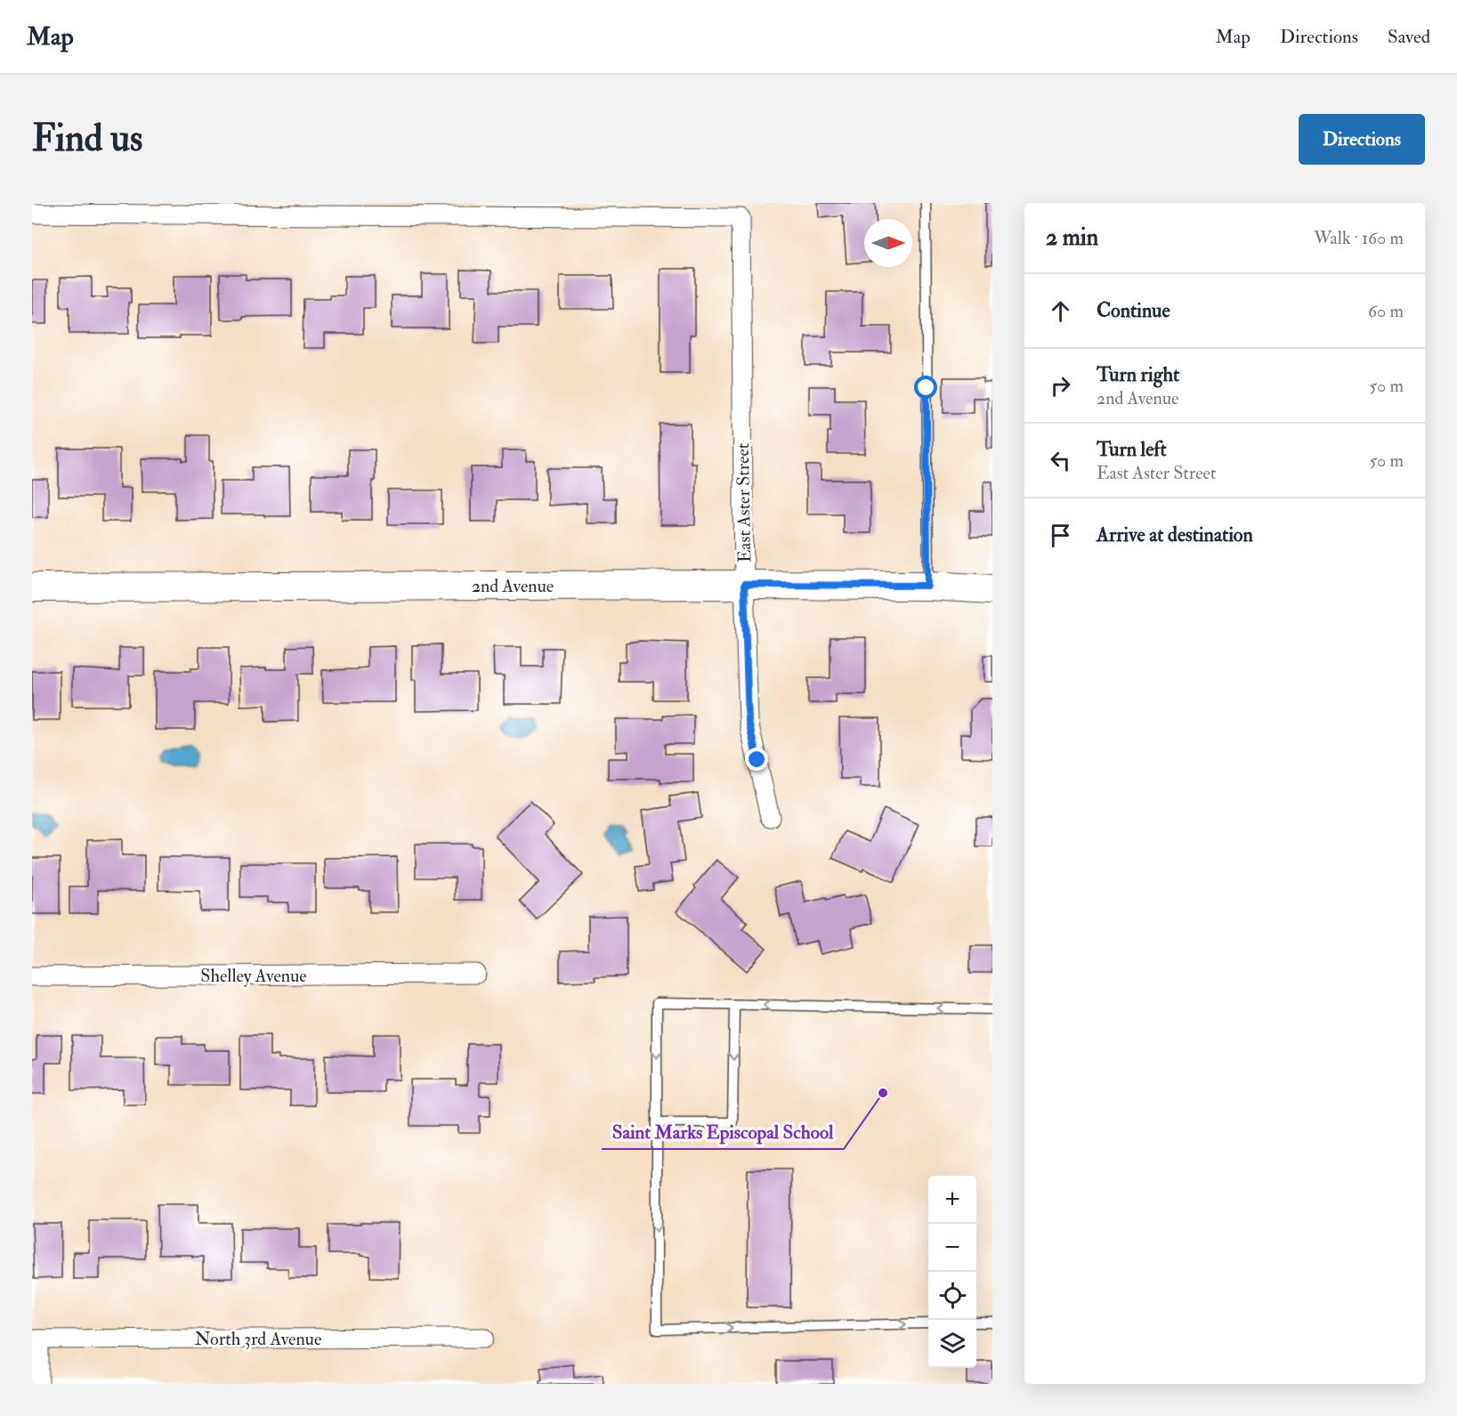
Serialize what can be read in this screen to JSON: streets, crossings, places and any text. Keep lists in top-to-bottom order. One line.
{"streets":{"street":["East Aster Street","2nd Avenue","Shelley Avenue","North 3rd Avenue"]},"crossings":[["East Aster Street","2nd Avenue"]],"places":["Saint Marks Episcopal School"],"north":"right","page":{"header":"Map","nav":["Map","Directions","Saved"],"buttons":"Directions","title":"Find us","heading":["2 min","Walk · 160 m"],"list":[["Continue","60 m"],["Turn right","2nd Avenue","50 m"],["Turn left","East Aster Street","50 m"],"Arrive at destination"],"map_buttons":["+","−"]}}
